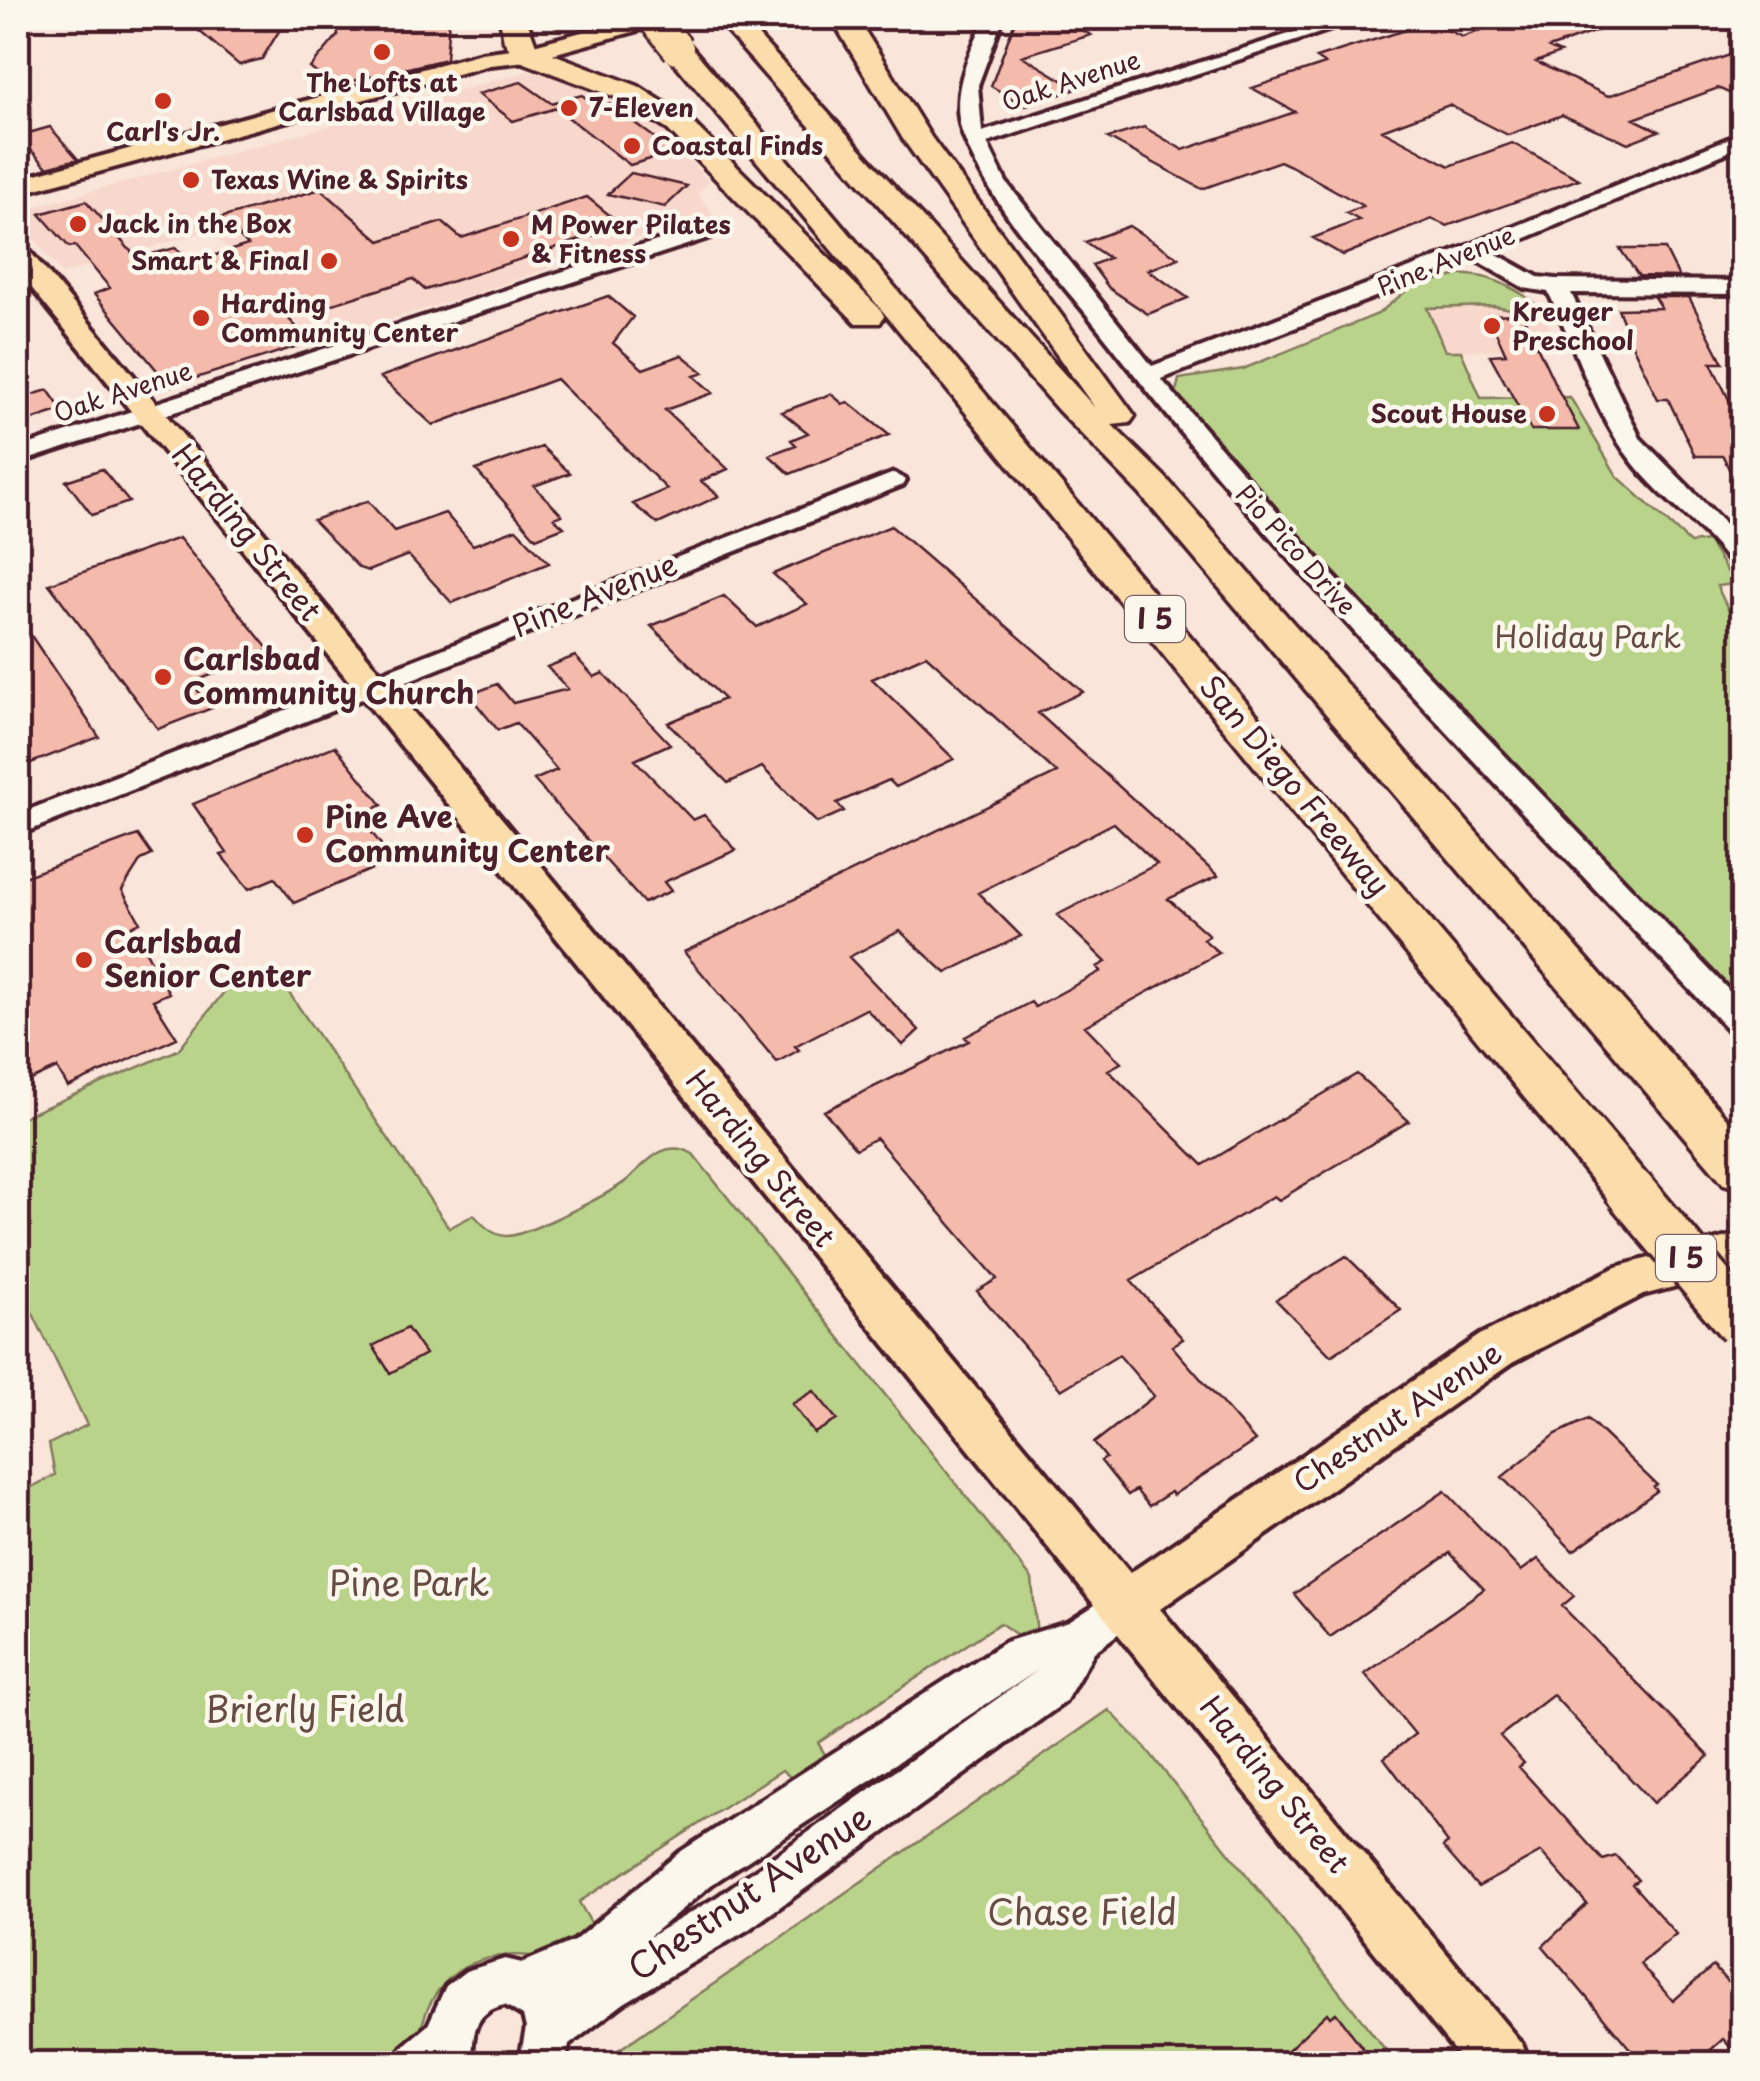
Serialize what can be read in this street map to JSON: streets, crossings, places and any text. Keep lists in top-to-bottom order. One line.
{"streets":{"highway":["I 5","San Diego Freeway"],"main road":["Harding Street","Chestnut Avenue"],"street":["Oak Avenue","Pine Avenue","Pio Pico Drive"]},"crossings":[["Oak Avenue","Harding Street"],["Oak Avenue","Pio Pico Drive"],["Pine Avenue","Harding Street"],["Pine Avenue","Pio Pico Drive"],["Harding Street","Chestnut Avenue"]],"parks":["Holiday Park","Pine Park","Brierly Field","Chase Field"],"places":["The Lofts at Carlsbad Village","Carl's Jr.","7-Eleven","Coastal Finds","Texas Wine & Spirits","Jack in the Box","M Power Pilates & Fitness","Smart & Final","Harding Community Center","Kreuger Preschool","Scout House","Carlsbad Community Church","Pine Ave Community Center","Carlsbad Senior Center"]}
